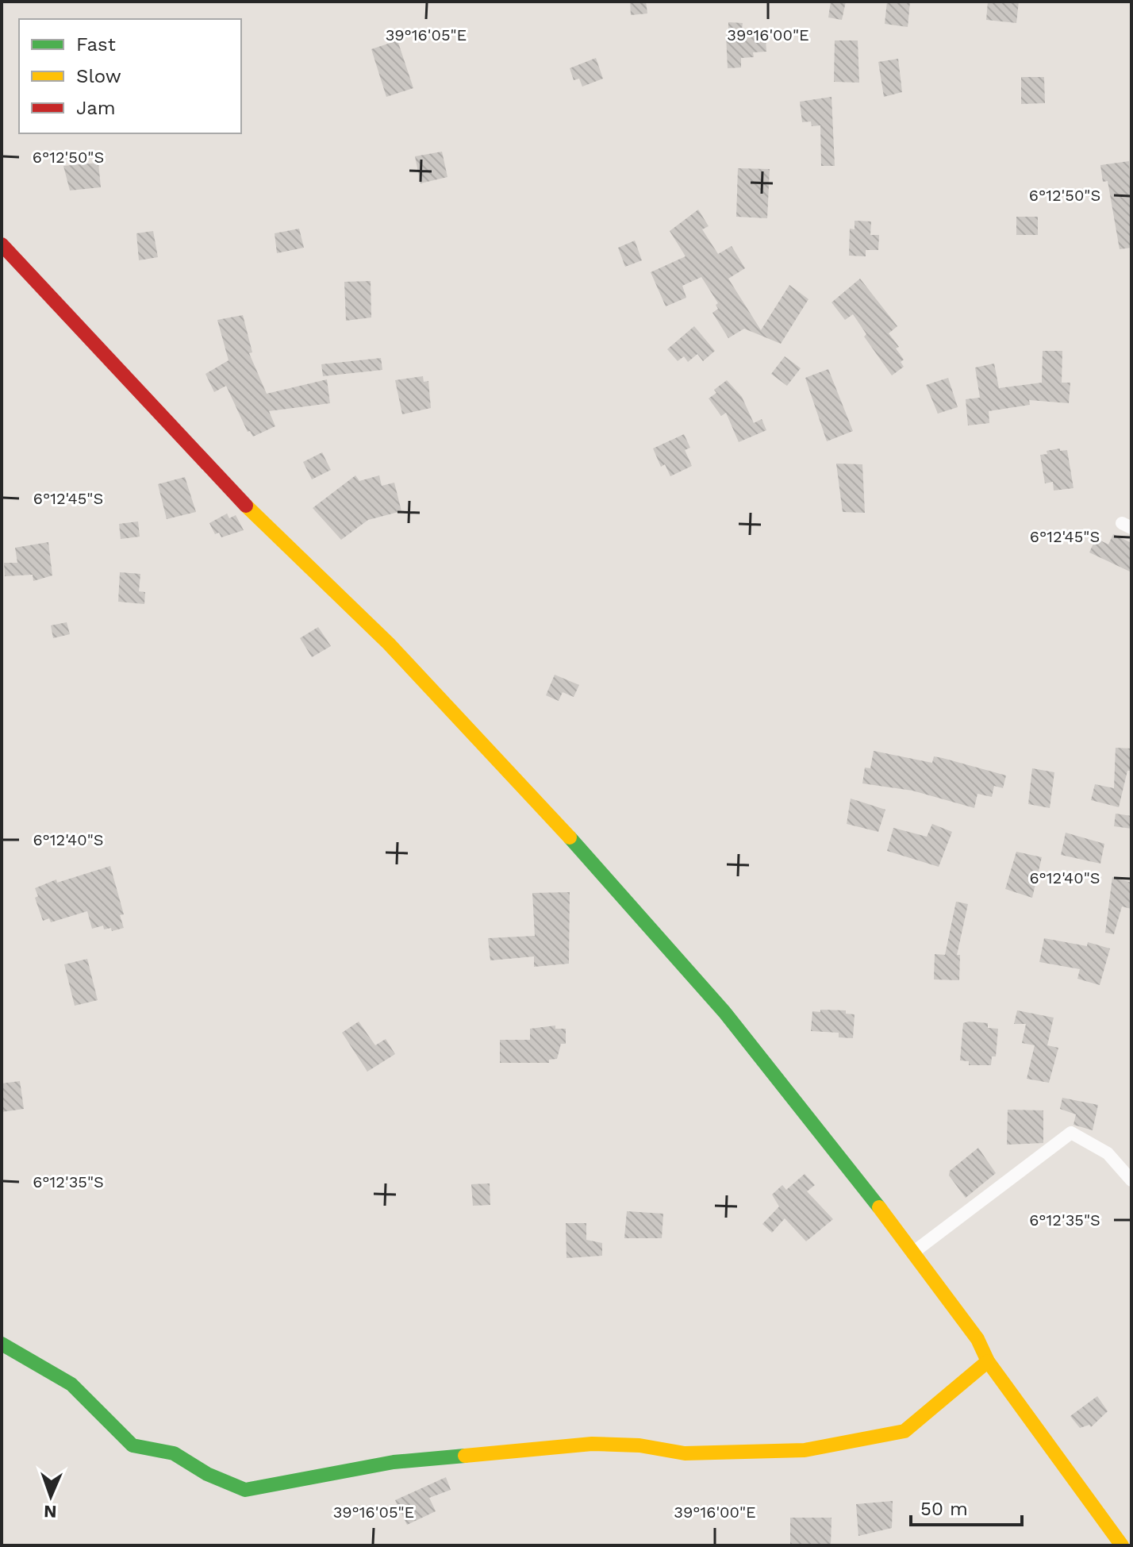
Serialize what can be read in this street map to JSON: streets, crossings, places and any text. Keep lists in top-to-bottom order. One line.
{"legend":["Fast","Slow","Jam"],"scale_bar":"50 m","north":"bottom","coordinates":["39°16'05\"E","39°16'00\"E","6°12'50\"S","6°12'45\"S","6°12'40\"S","6°12'35\"S"]}
